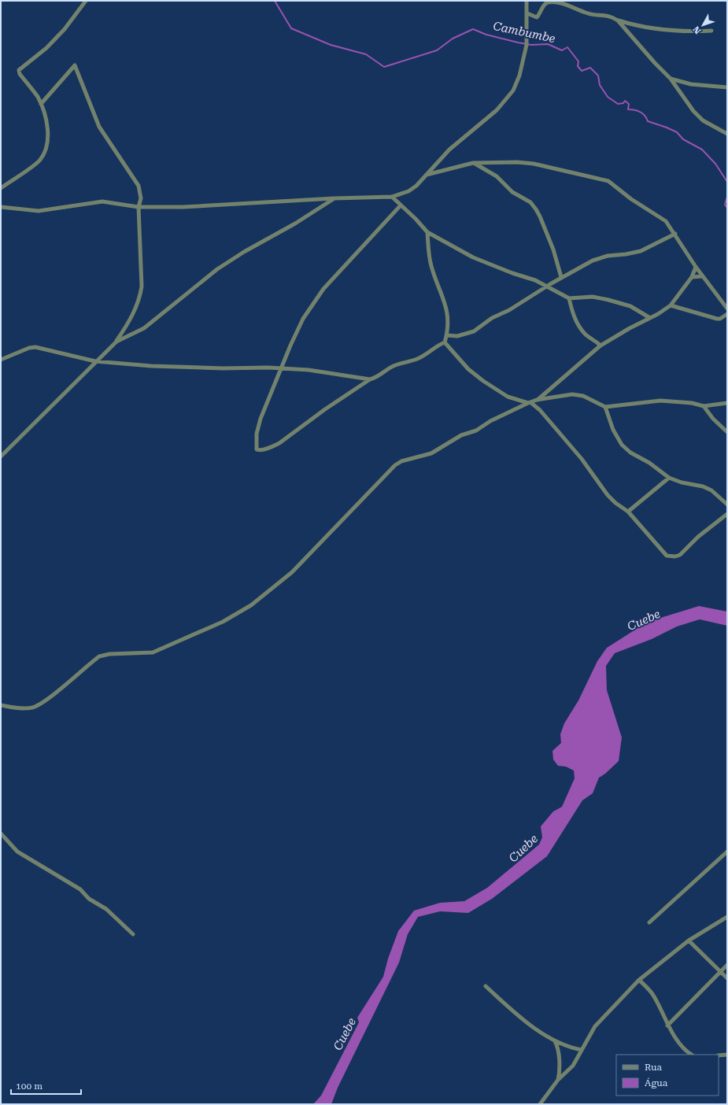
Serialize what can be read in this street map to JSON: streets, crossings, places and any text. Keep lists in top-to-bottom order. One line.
{"water":["Cambumbe","Cuebe"],"legend":["Rua","Água"],"scale_bar":"100 m","north":"bottom left"}
